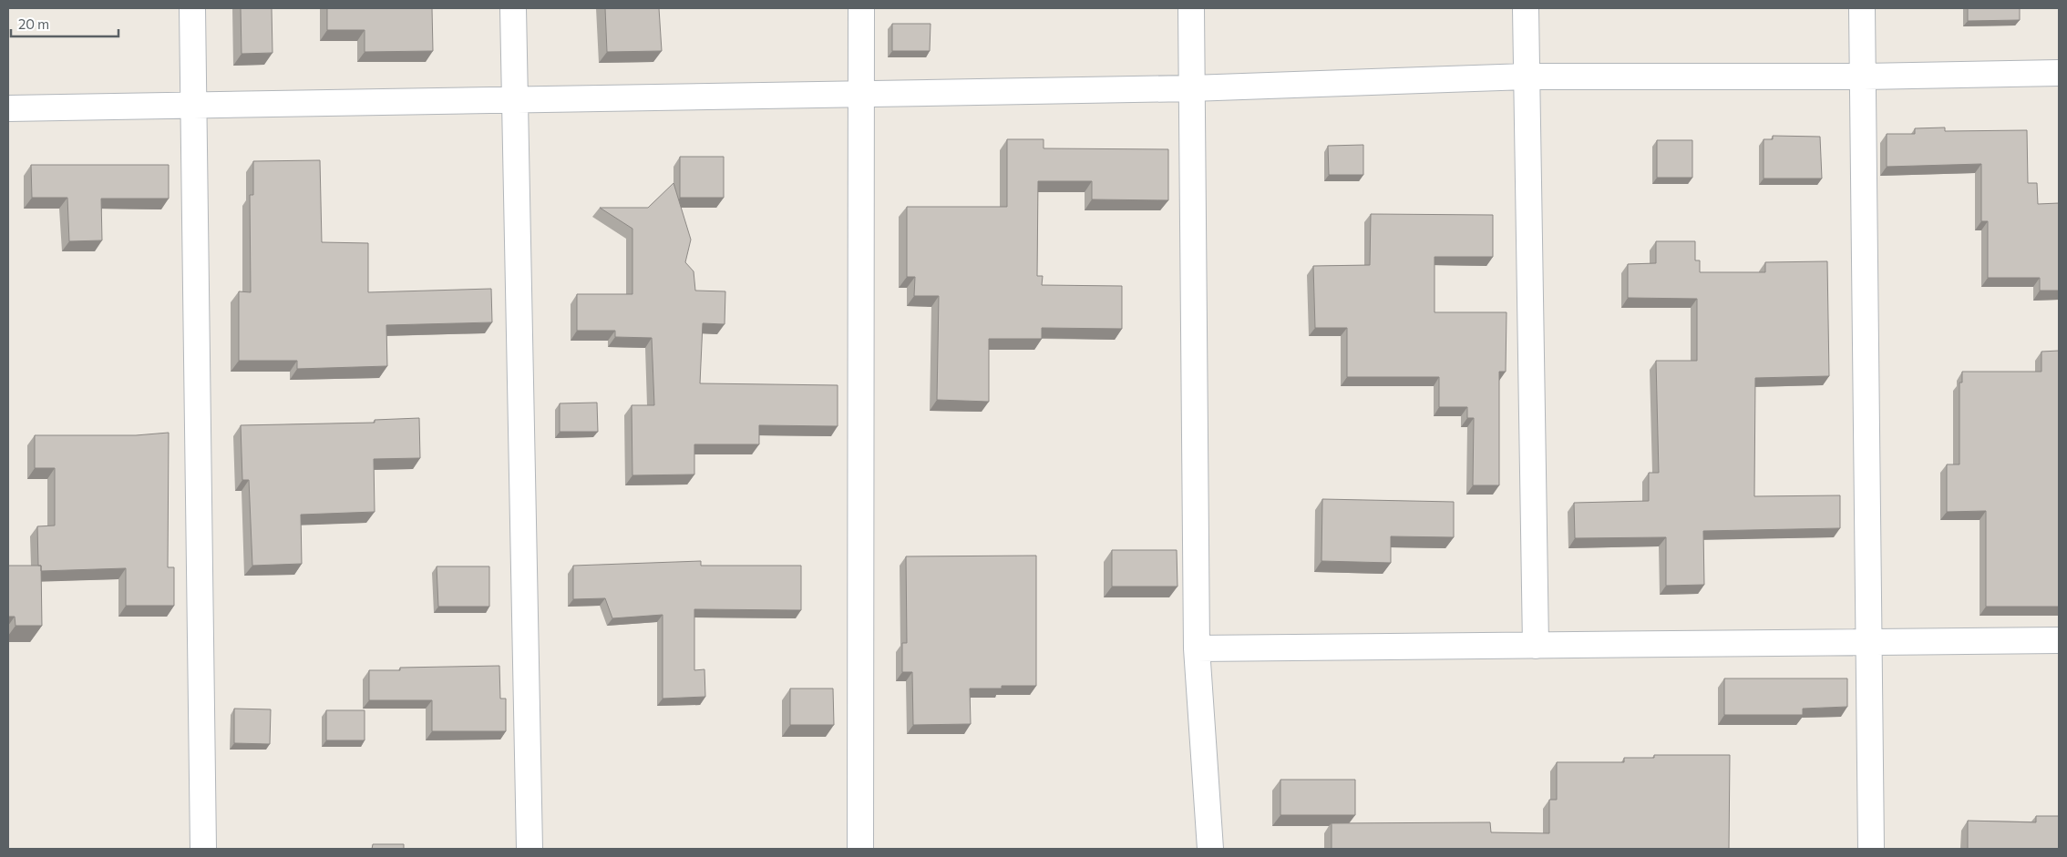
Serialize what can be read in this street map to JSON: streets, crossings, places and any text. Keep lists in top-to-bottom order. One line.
{"scale_bar":"20 m"}
